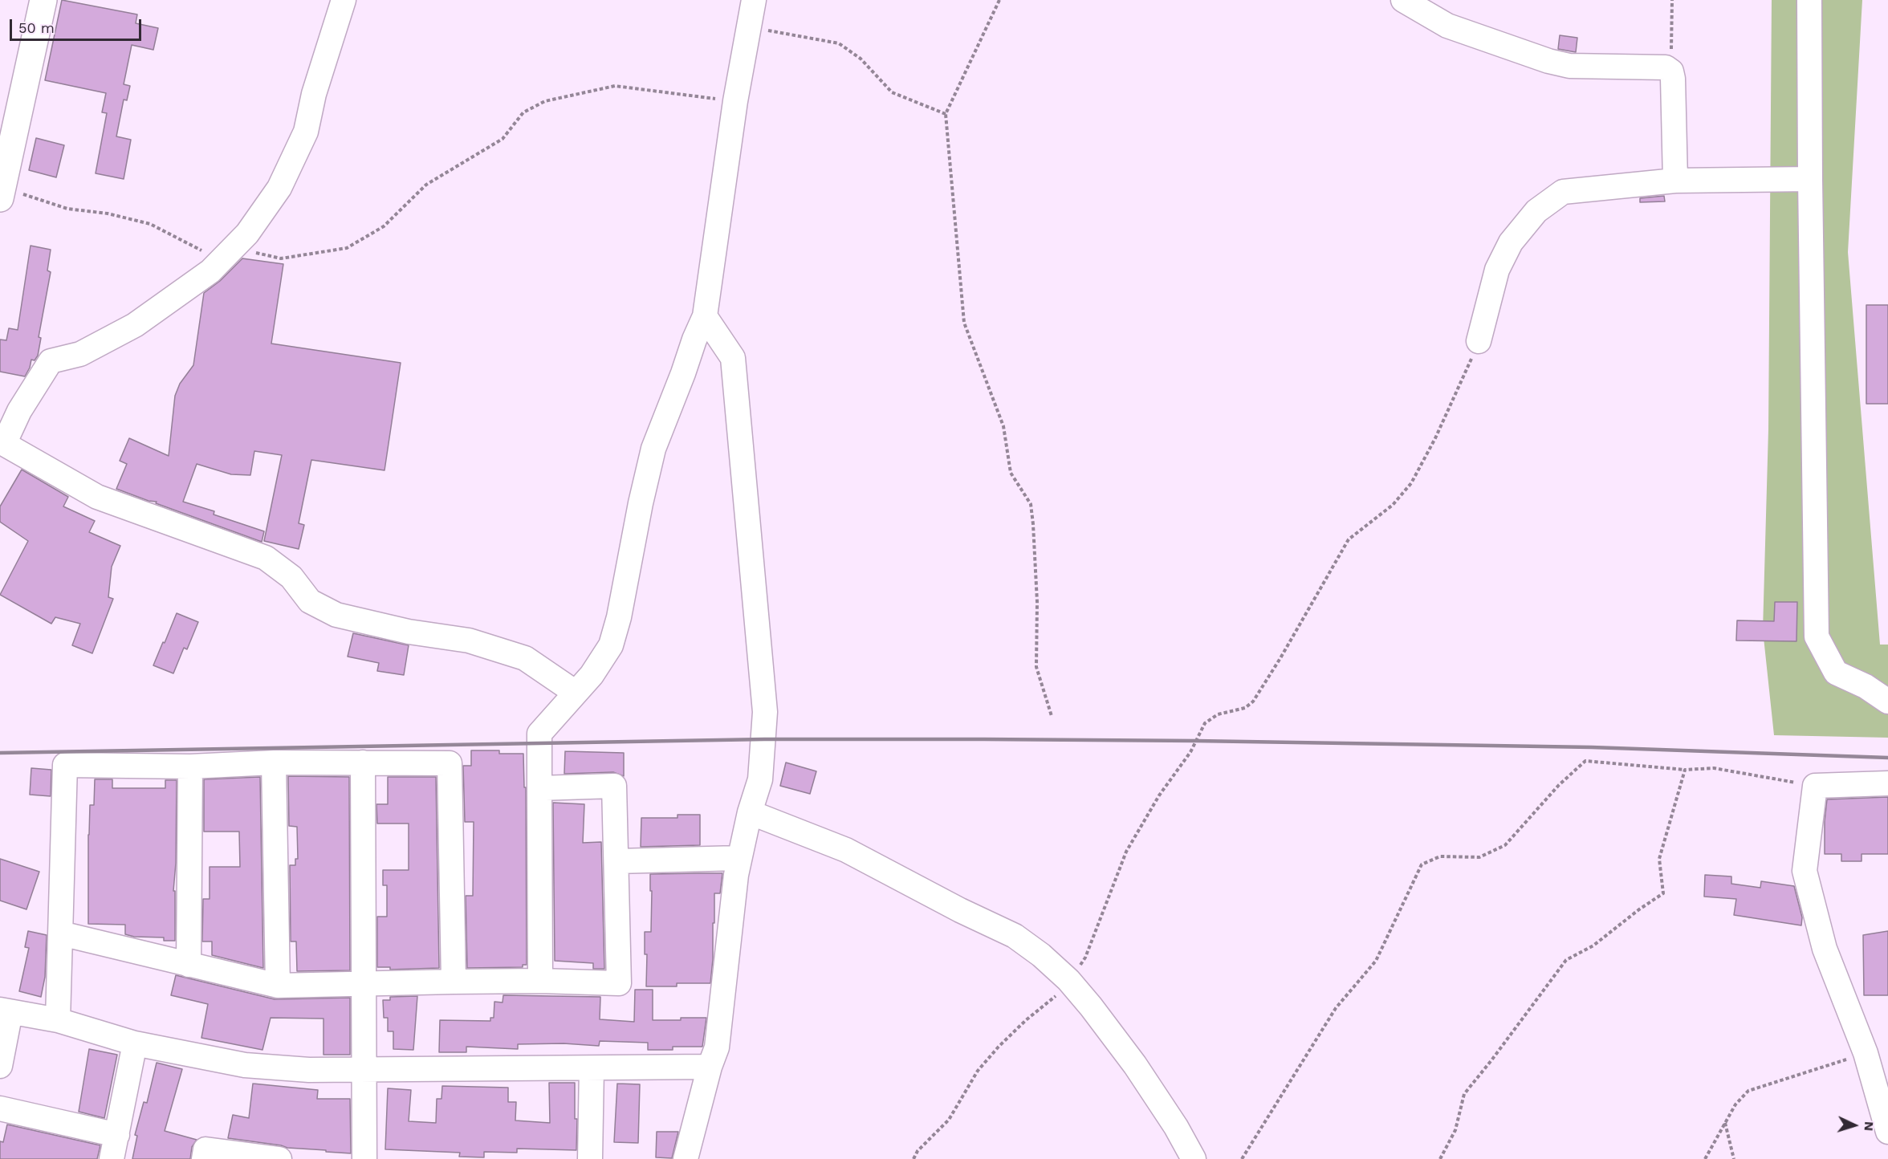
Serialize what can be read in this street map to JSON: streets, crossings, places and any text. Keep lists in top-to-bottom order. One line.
{"scale_bar":"50 m","north":"right"}
